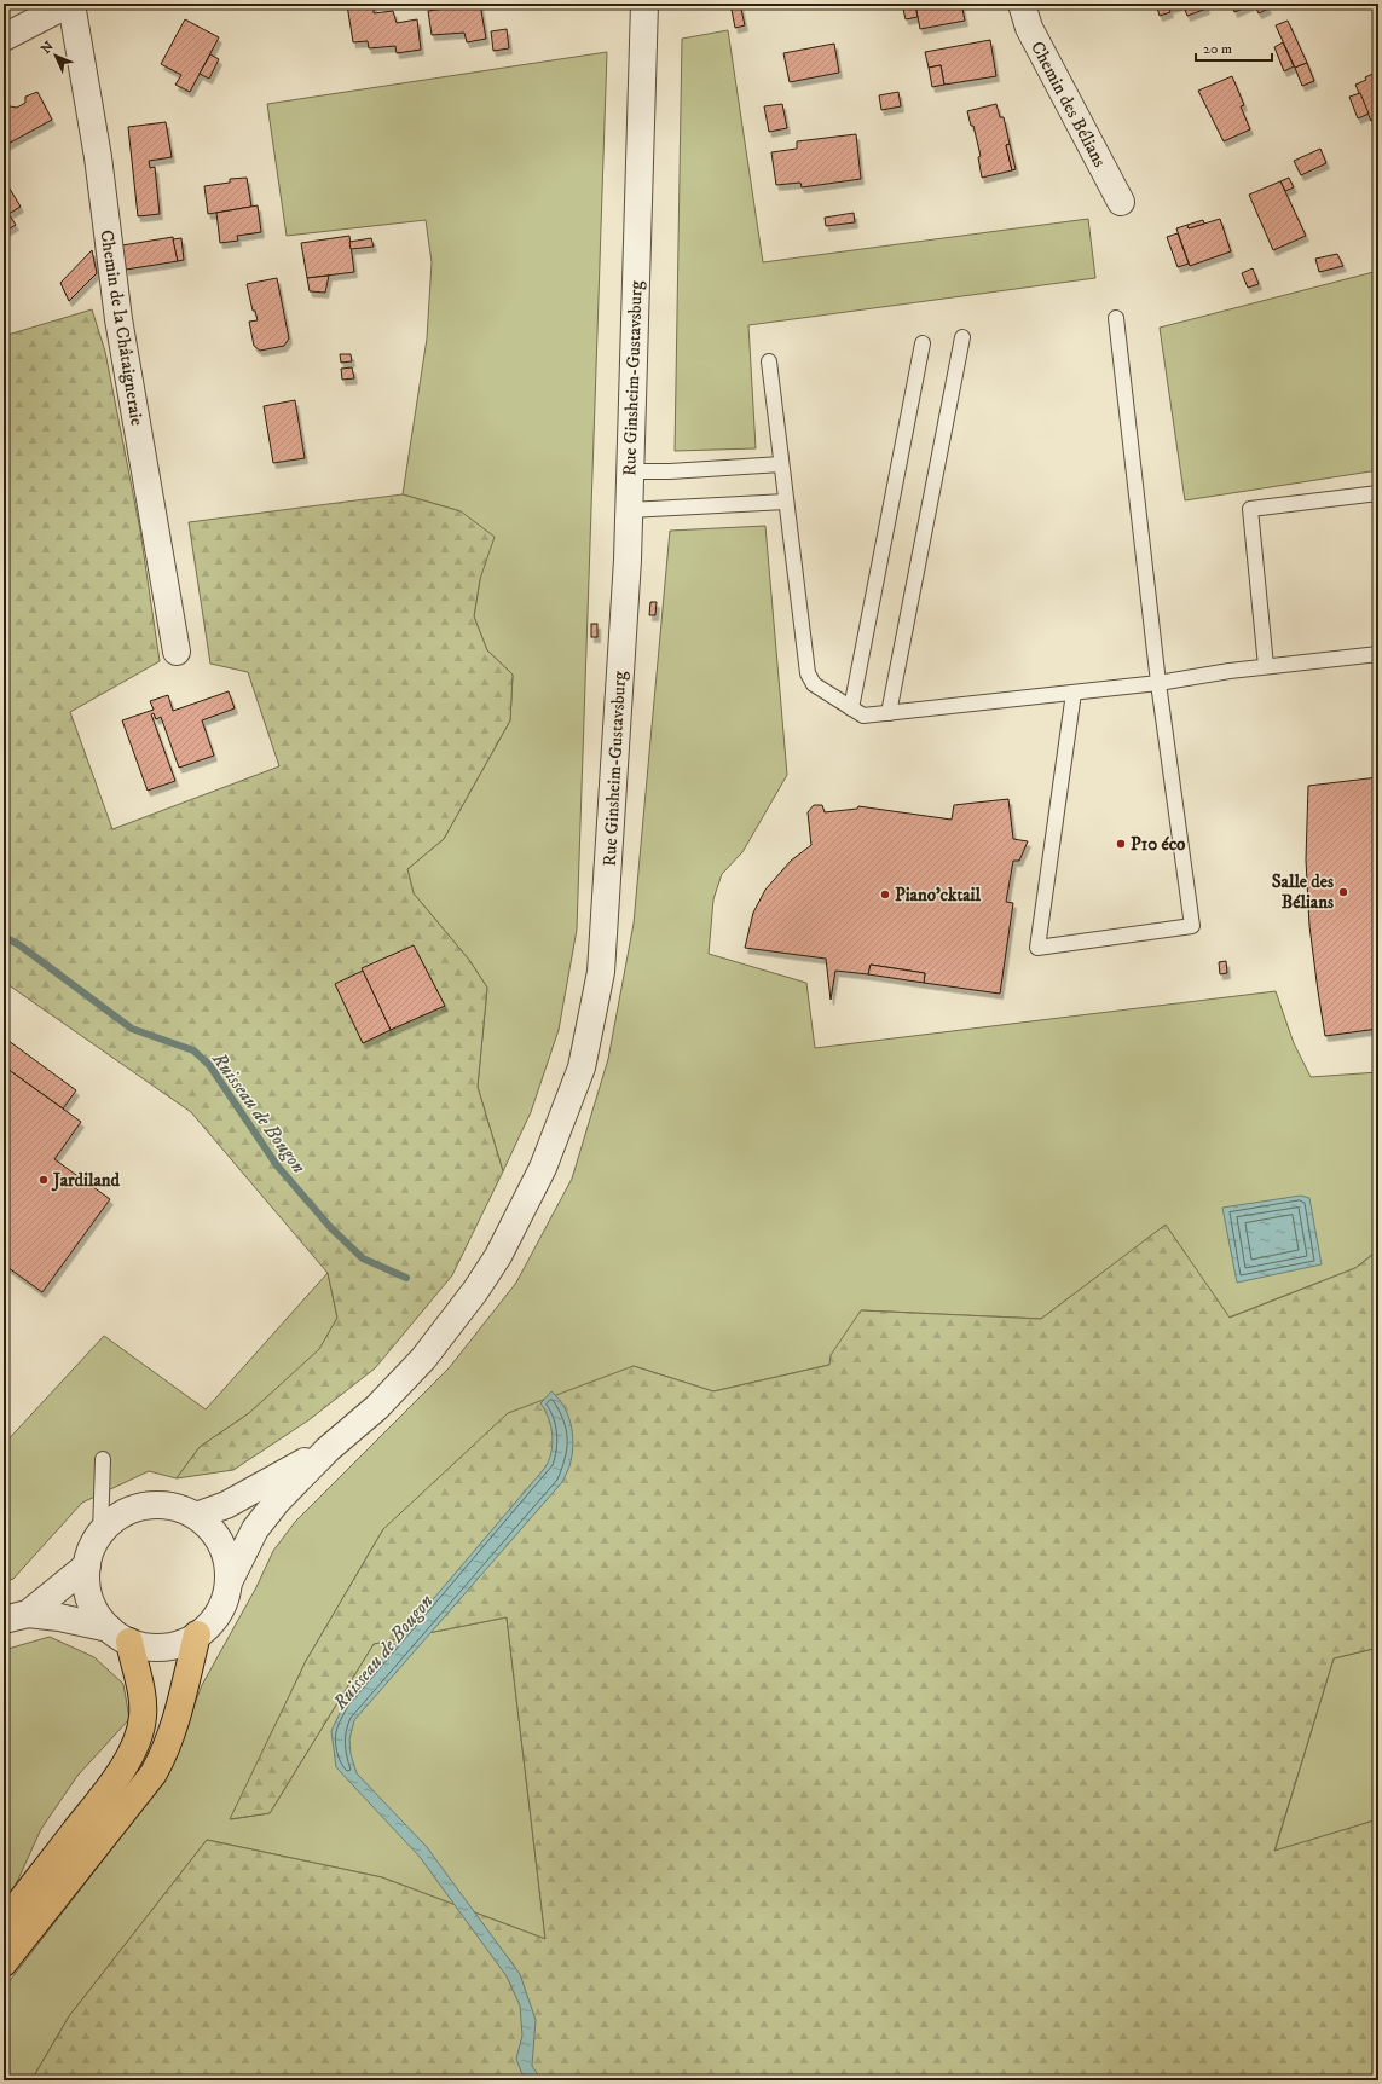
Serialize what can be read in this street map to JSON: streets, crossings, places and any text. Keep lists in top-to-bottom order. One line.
{"streets":{"street":["Chemin des Bélians","Chemin de la Châtaigneraie","Rue Ginsheim-Gustavsburg"]},"water":["Ruisseau de Bougon"],"places":["P10 éco","Salle des Bélians","Piano'cktail","Jardiland"],"scale_bar":"20 m","north":"top left"}
